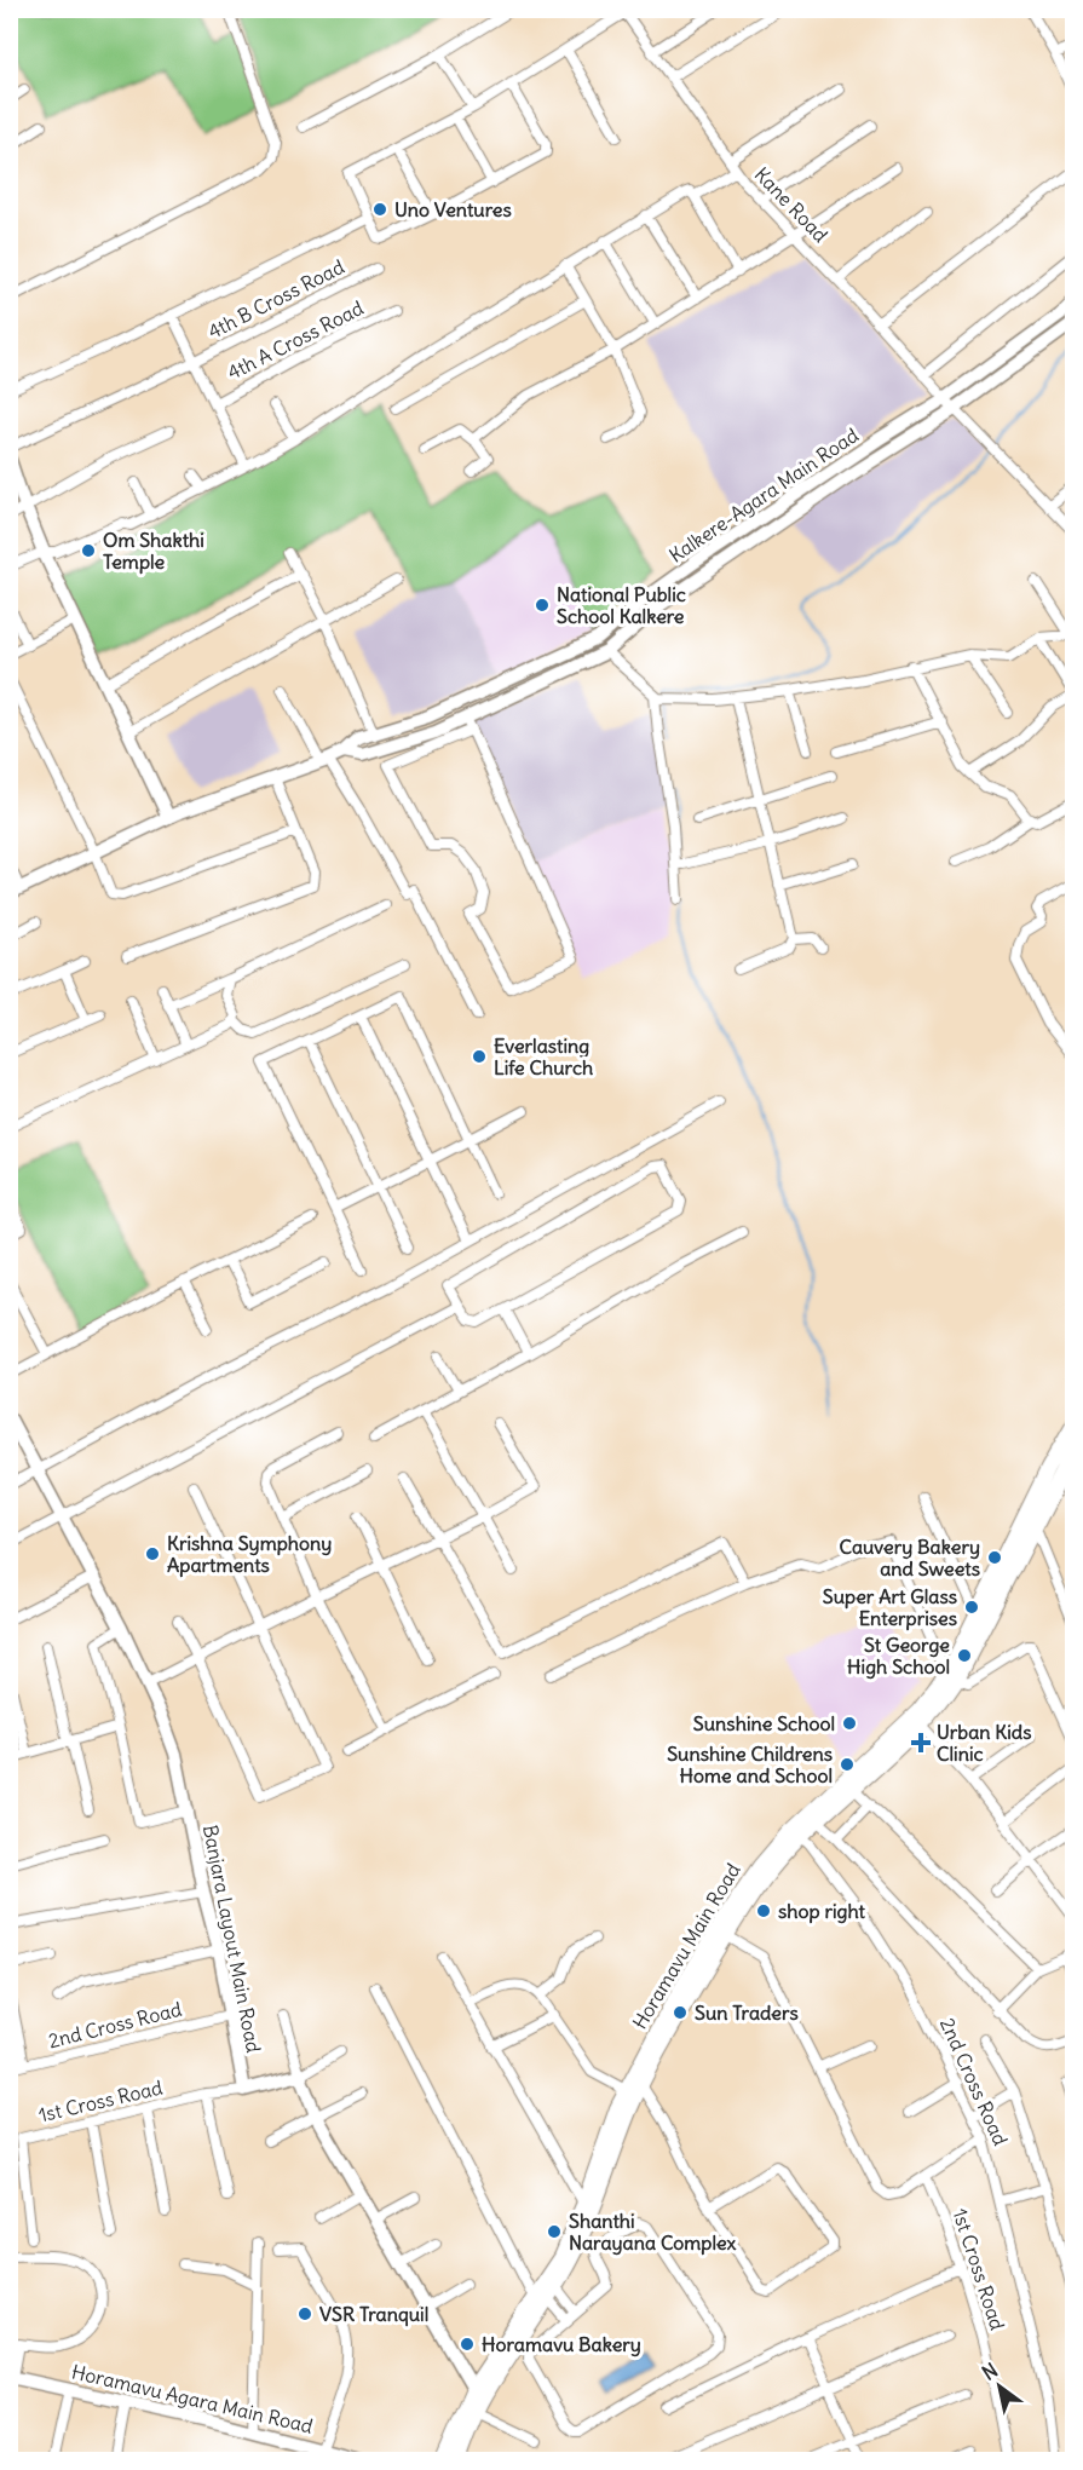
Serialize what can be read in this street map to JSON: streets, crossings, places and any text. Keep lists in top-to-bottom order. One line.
{"streets":{"main road":["Horamavu Main Road"],"street":["Kane Road","4th B Cross Road","4th A Cross Road","Kalkere-Agara Main Road","Banjara Layout Main Road","2nd Cross Road","1st Cross Road","Horamavu Agara Main Road"]},"crossings":[["Kane Road","Kalkere-Agara Main Road"],["Banjara Layout Main Road","2nd Cross Road"],["Banjara Layout Main Road","1st Cross Road"],["Horamavu Main Road","2nd Cross Road"]],"places":{"other":["Uno Ventures","Om Shakthi Temple","National Public School Kalkere","Everlasting Life Church","Krishna Symphony Apartments","Cauvery Bakery and Sweets","Super Art Glass Enterprises","St George High School","Sunshine School","Sunshine Childrens Home and School","shop right","Sun Traders","Shanthi Narayana Complex","VSR Tranquil","Horamavu Bakery"],"health":["Urban Kids Clinic"]},"north":"top left"}
